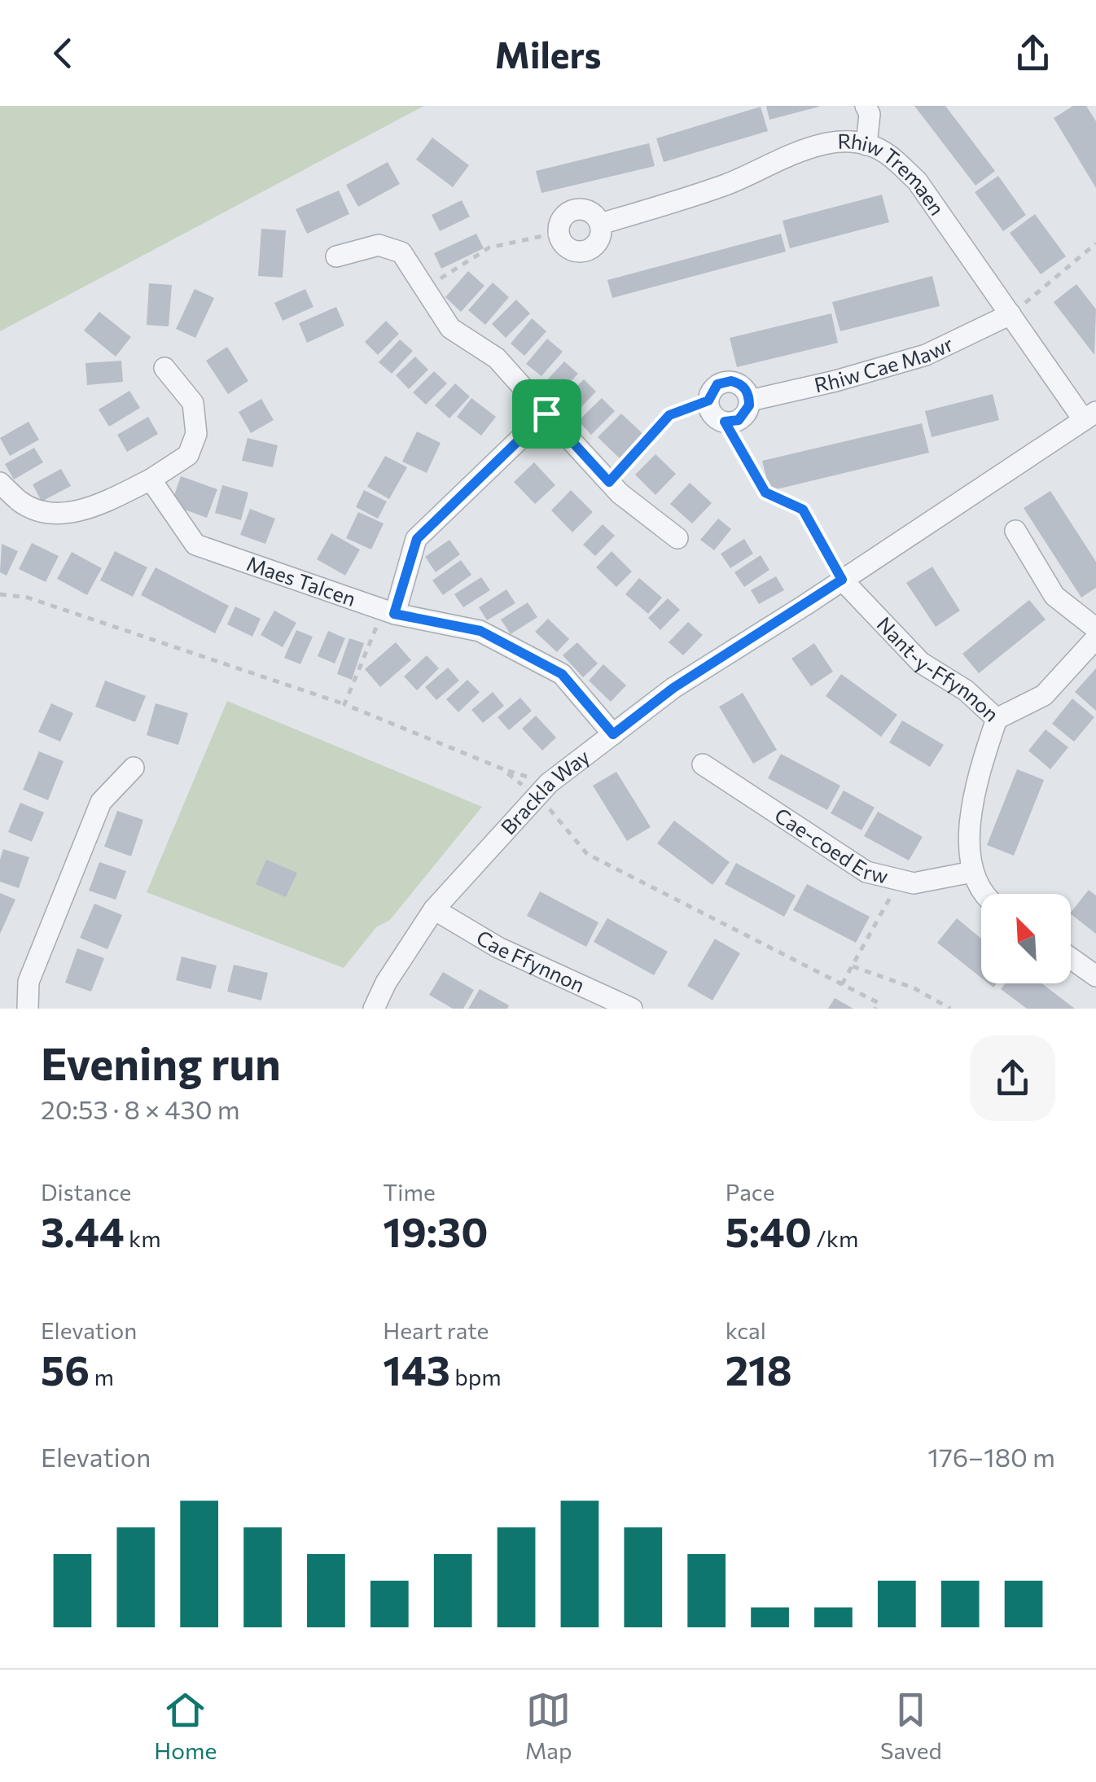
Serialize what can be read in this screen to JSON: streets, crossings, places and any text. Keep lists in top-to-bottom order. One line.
{"streets":{"street":["Rhiw Tremaen","Rhiw Cae Mawr","Maes Talcen","Nant-y-Ffynnon","Brackla Way","Cae-coed Erw","Cae Ffynnon"]},"crossings":[["Rhiw Tremaen","Rhiw Cae Mawr"],["Rhiw Tremaen","Brackla Way"],["Maes Talcen","Brackla Way"],["Nant-y-Ffynnon","Brackla Way"],["Nant-y-Ffynnon","Cae-coed Erw"],["Brackla Way","Cae Ffynnon"]],"north":"top left","page":{"header":"Milers","heading":["Evening run","20:53 · 8 × 430 m"],"stats":[["Distance","3.44 km"],["Time","19:30"],["Pace","5:40 /km"],["Elevation","56 m"],["Heart rate","143 bpm"],["kcal","218"]],"chart":["Elevation","176–180 m"],"tabs":["Home","Map","Saved"]}}
